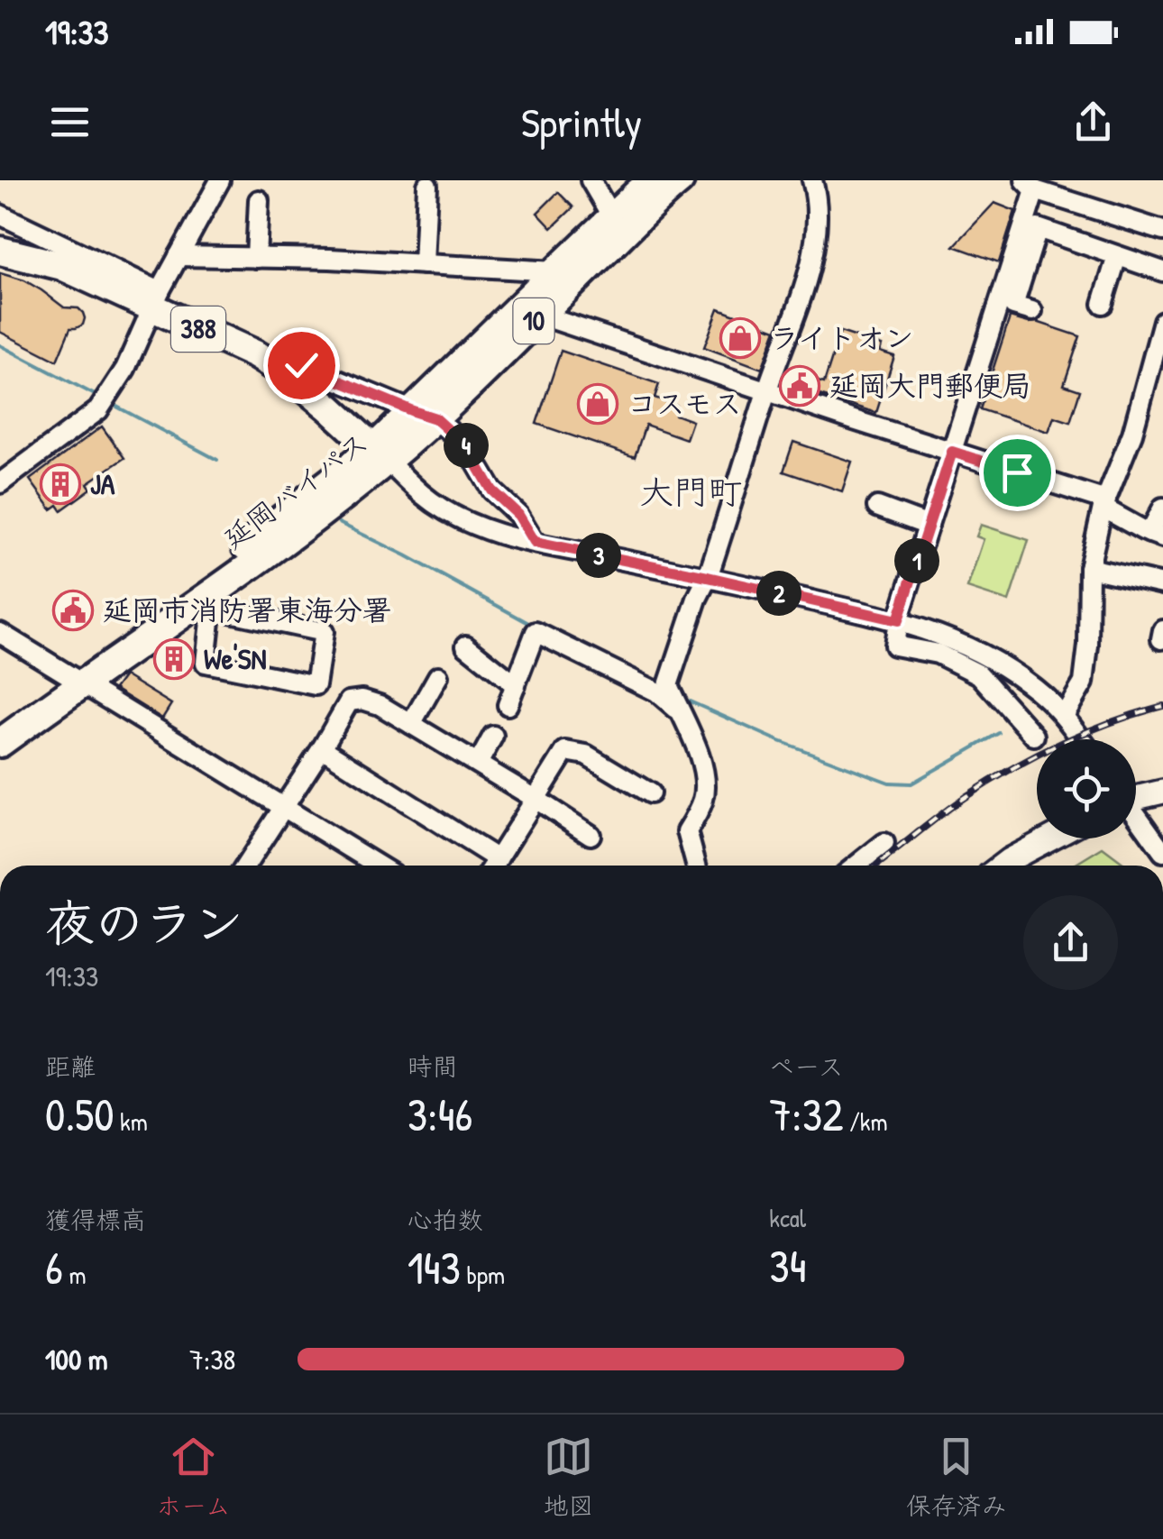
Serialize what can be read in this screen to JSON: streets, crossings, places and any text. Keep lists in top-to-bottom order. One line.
{"streets":{"highway":["10","388","延岡バイパス"]},"crossings":[["388","延岡バイパス"]],"districts":["大門町"],"places":{"shop":["ライトオン","コスモス"],"public building":["延岡大門郵便局","延岡市消防署東海分署"],"building":["JA","We'SN"]},"page":{"status":"19:33","header":"Sprintly","pins":["4","3","1","2"],"heading":["夜のラン","19:33"],"stats":[["距離","0.50 km"],["時間","3:46"],["ペース","7:32 /km"],["獲得標高","6 m"],["心拍数","143 bpm"],["kcal","34"]],"list":[{"name":"100 m","note":"7:38"}],"tabs":["ホーム","地図","保存済み"]}}
